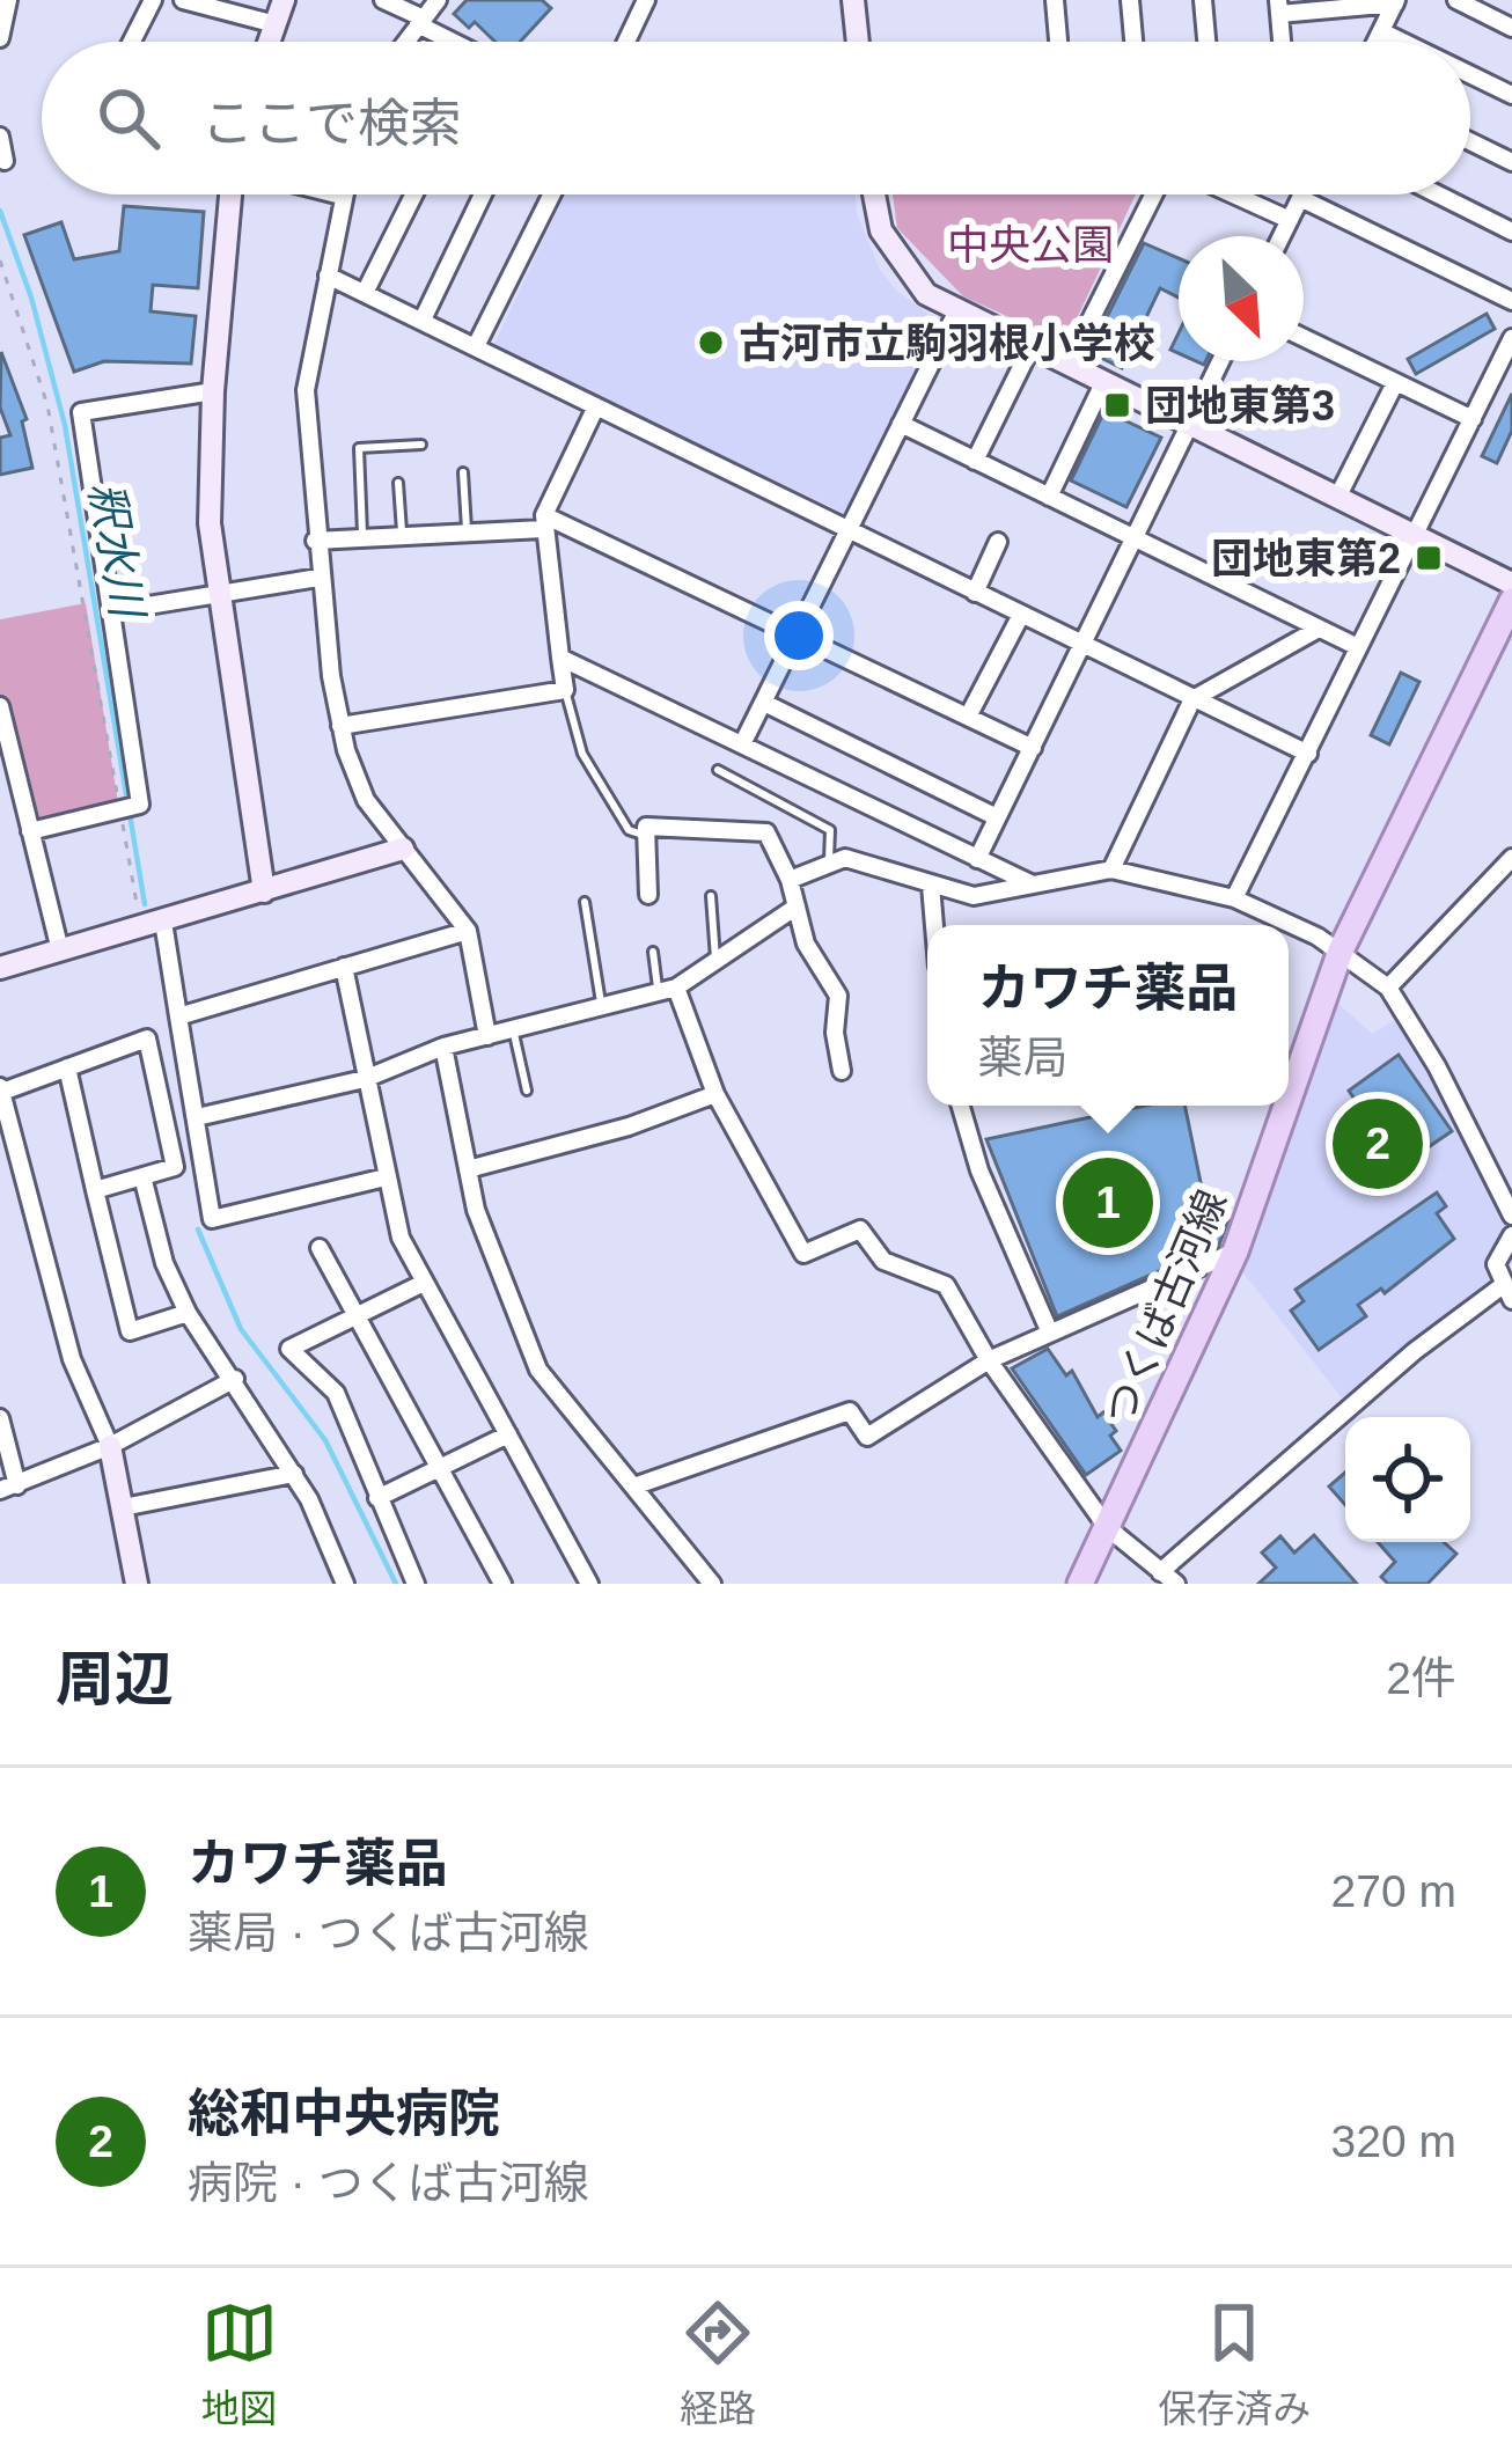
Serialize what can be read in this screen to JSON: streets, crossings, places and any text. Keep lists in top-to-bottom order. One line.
{"streets":{"main road":["つくば古河線"]},"water":["釈水川"],"parks":["中央公園"],"places":{"other":["古河市立駒羽根小学校"],"transit":["団地東第3","団地東第2"]},"north":"bottom right","page":{"search":"ここで検索","popup":["カワチ薬品","薬局"],"pins":["2","1"],"heading":["周辺","2件"],"list":[{"mark":"1","name":"カワチ薬品","note":"薬局 · つくば古河線","value":"270 m"},{"mark":"2","name":"総和中央病院","note":"病院 · つくば古河線","value":"320 m"}],"nav":["地図","経路","保存済み"]}}
